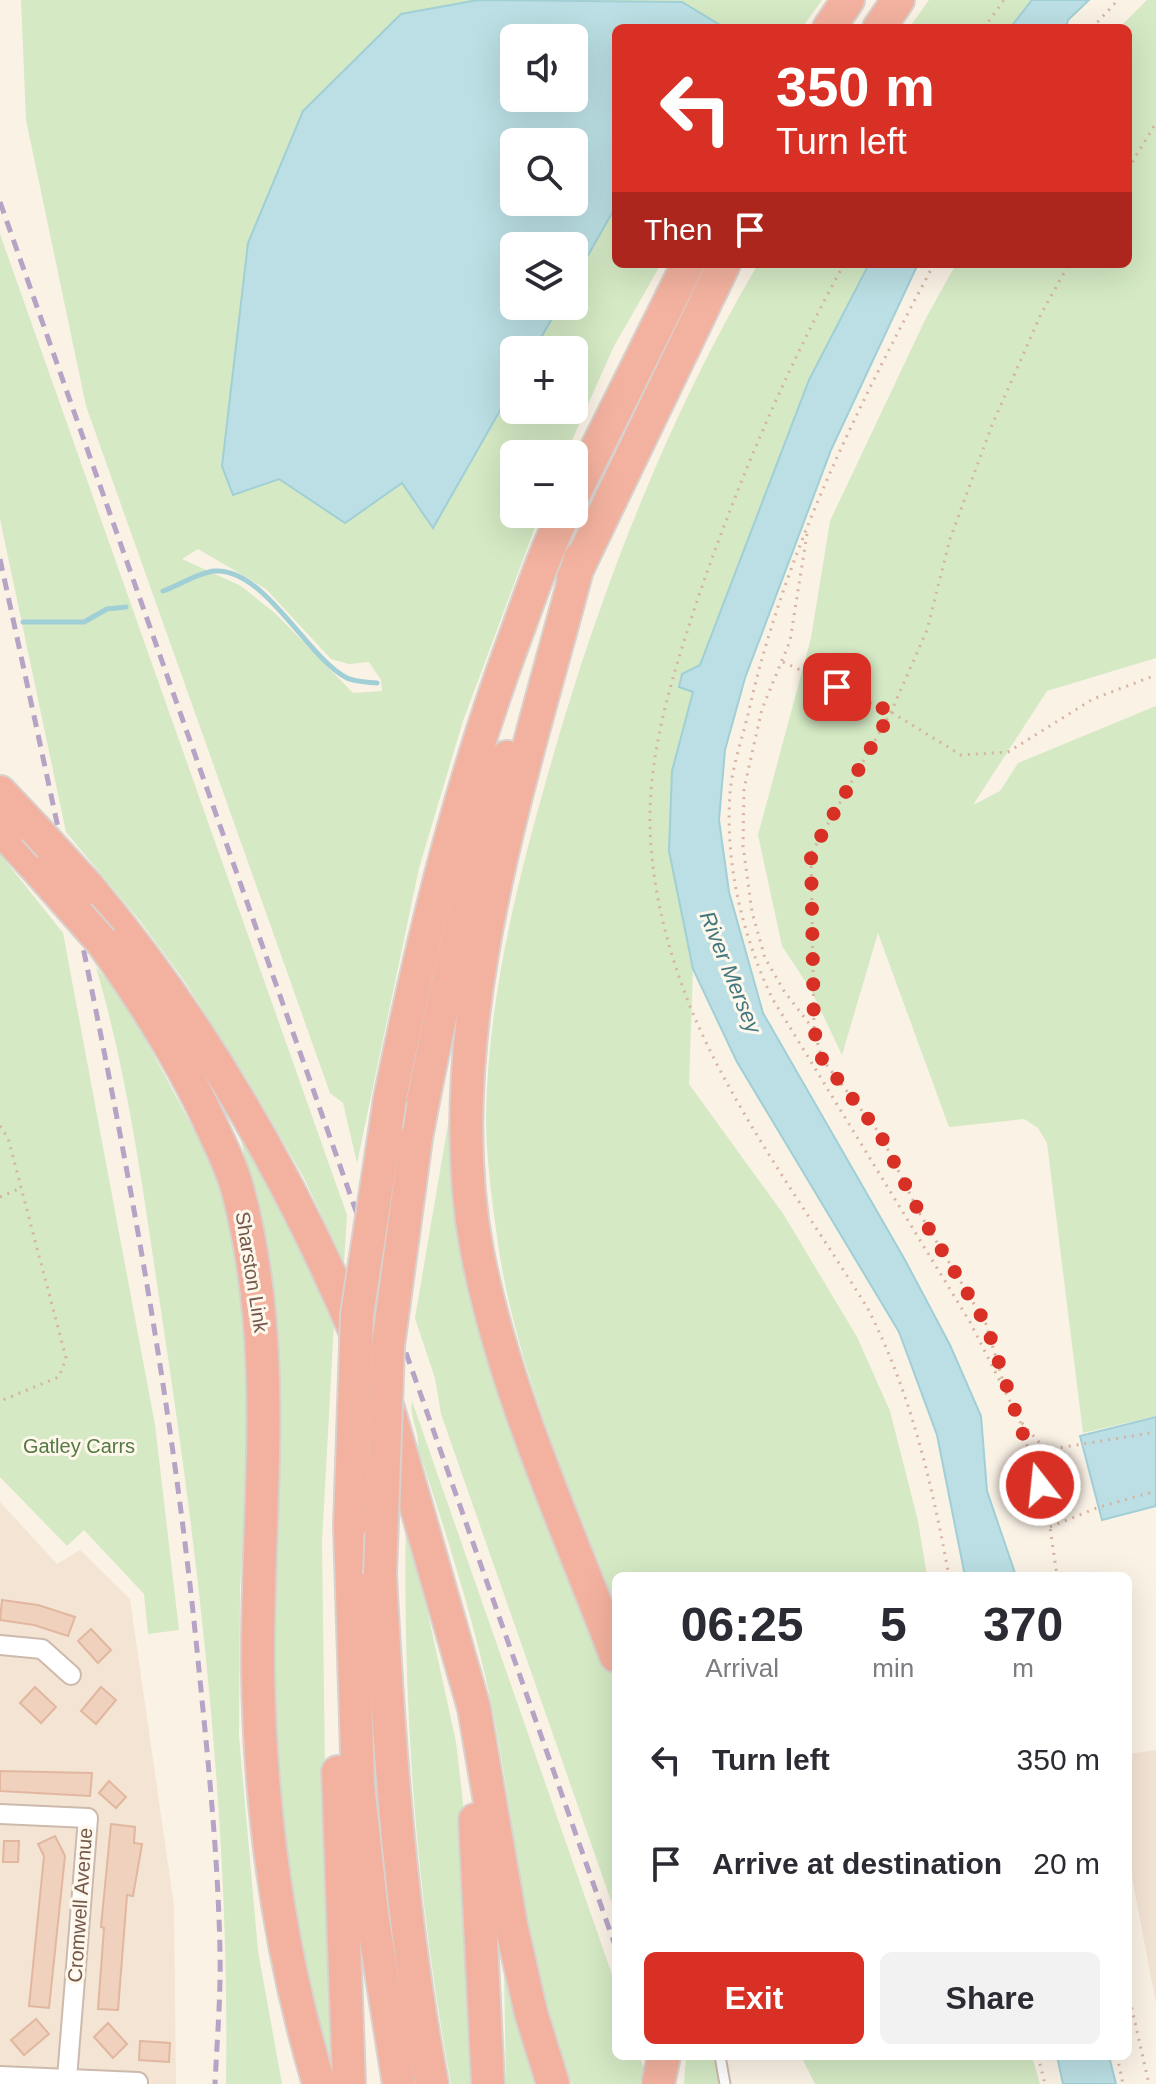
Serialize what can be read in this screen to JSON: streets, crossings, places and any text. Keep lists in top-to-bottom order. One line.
{"streets":{"highway":["Sharston Link"],"street":["Cromwell Avenue"]},"water":["River Mersey"],"parks":["Gatley Carrs"],"page":{"map_buttons":["+","−"],"turn":["350 m","Turn left"],"then":"Then","eta":["06:25","Arrival","5","min","370","m"],"list":[{"name":"Turn left","value":"350 m"},{"name":"Arrive at destination","value":"20 m"}],"buttons":["Exit","Share"]}}
